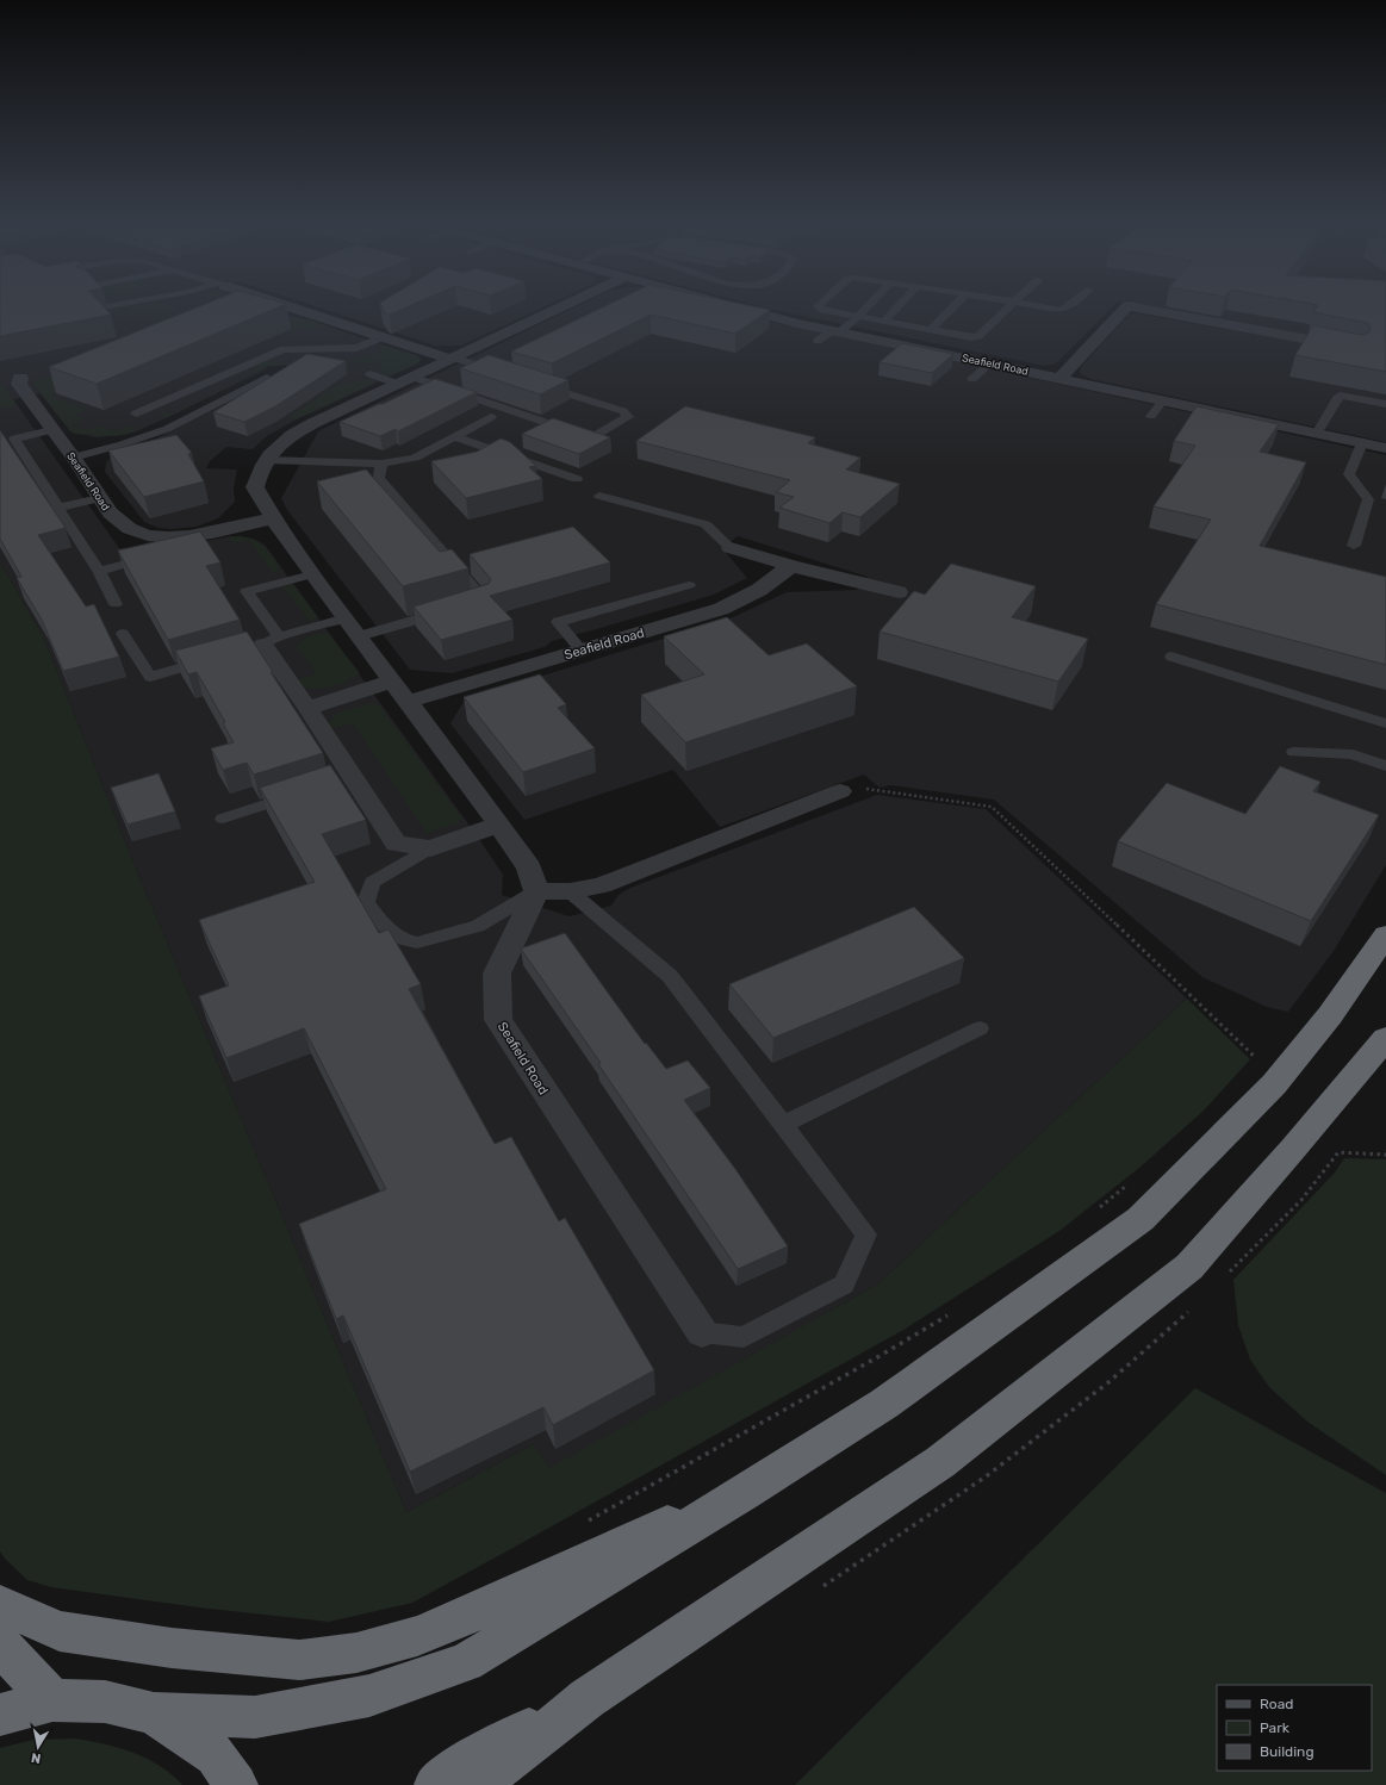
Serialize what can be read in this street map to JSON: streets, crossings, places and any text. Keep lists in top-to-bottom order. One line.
{"streets":{"street":["Seafield Road"]},"legend":["Road","Park","Building"],"north":"bottom"}
